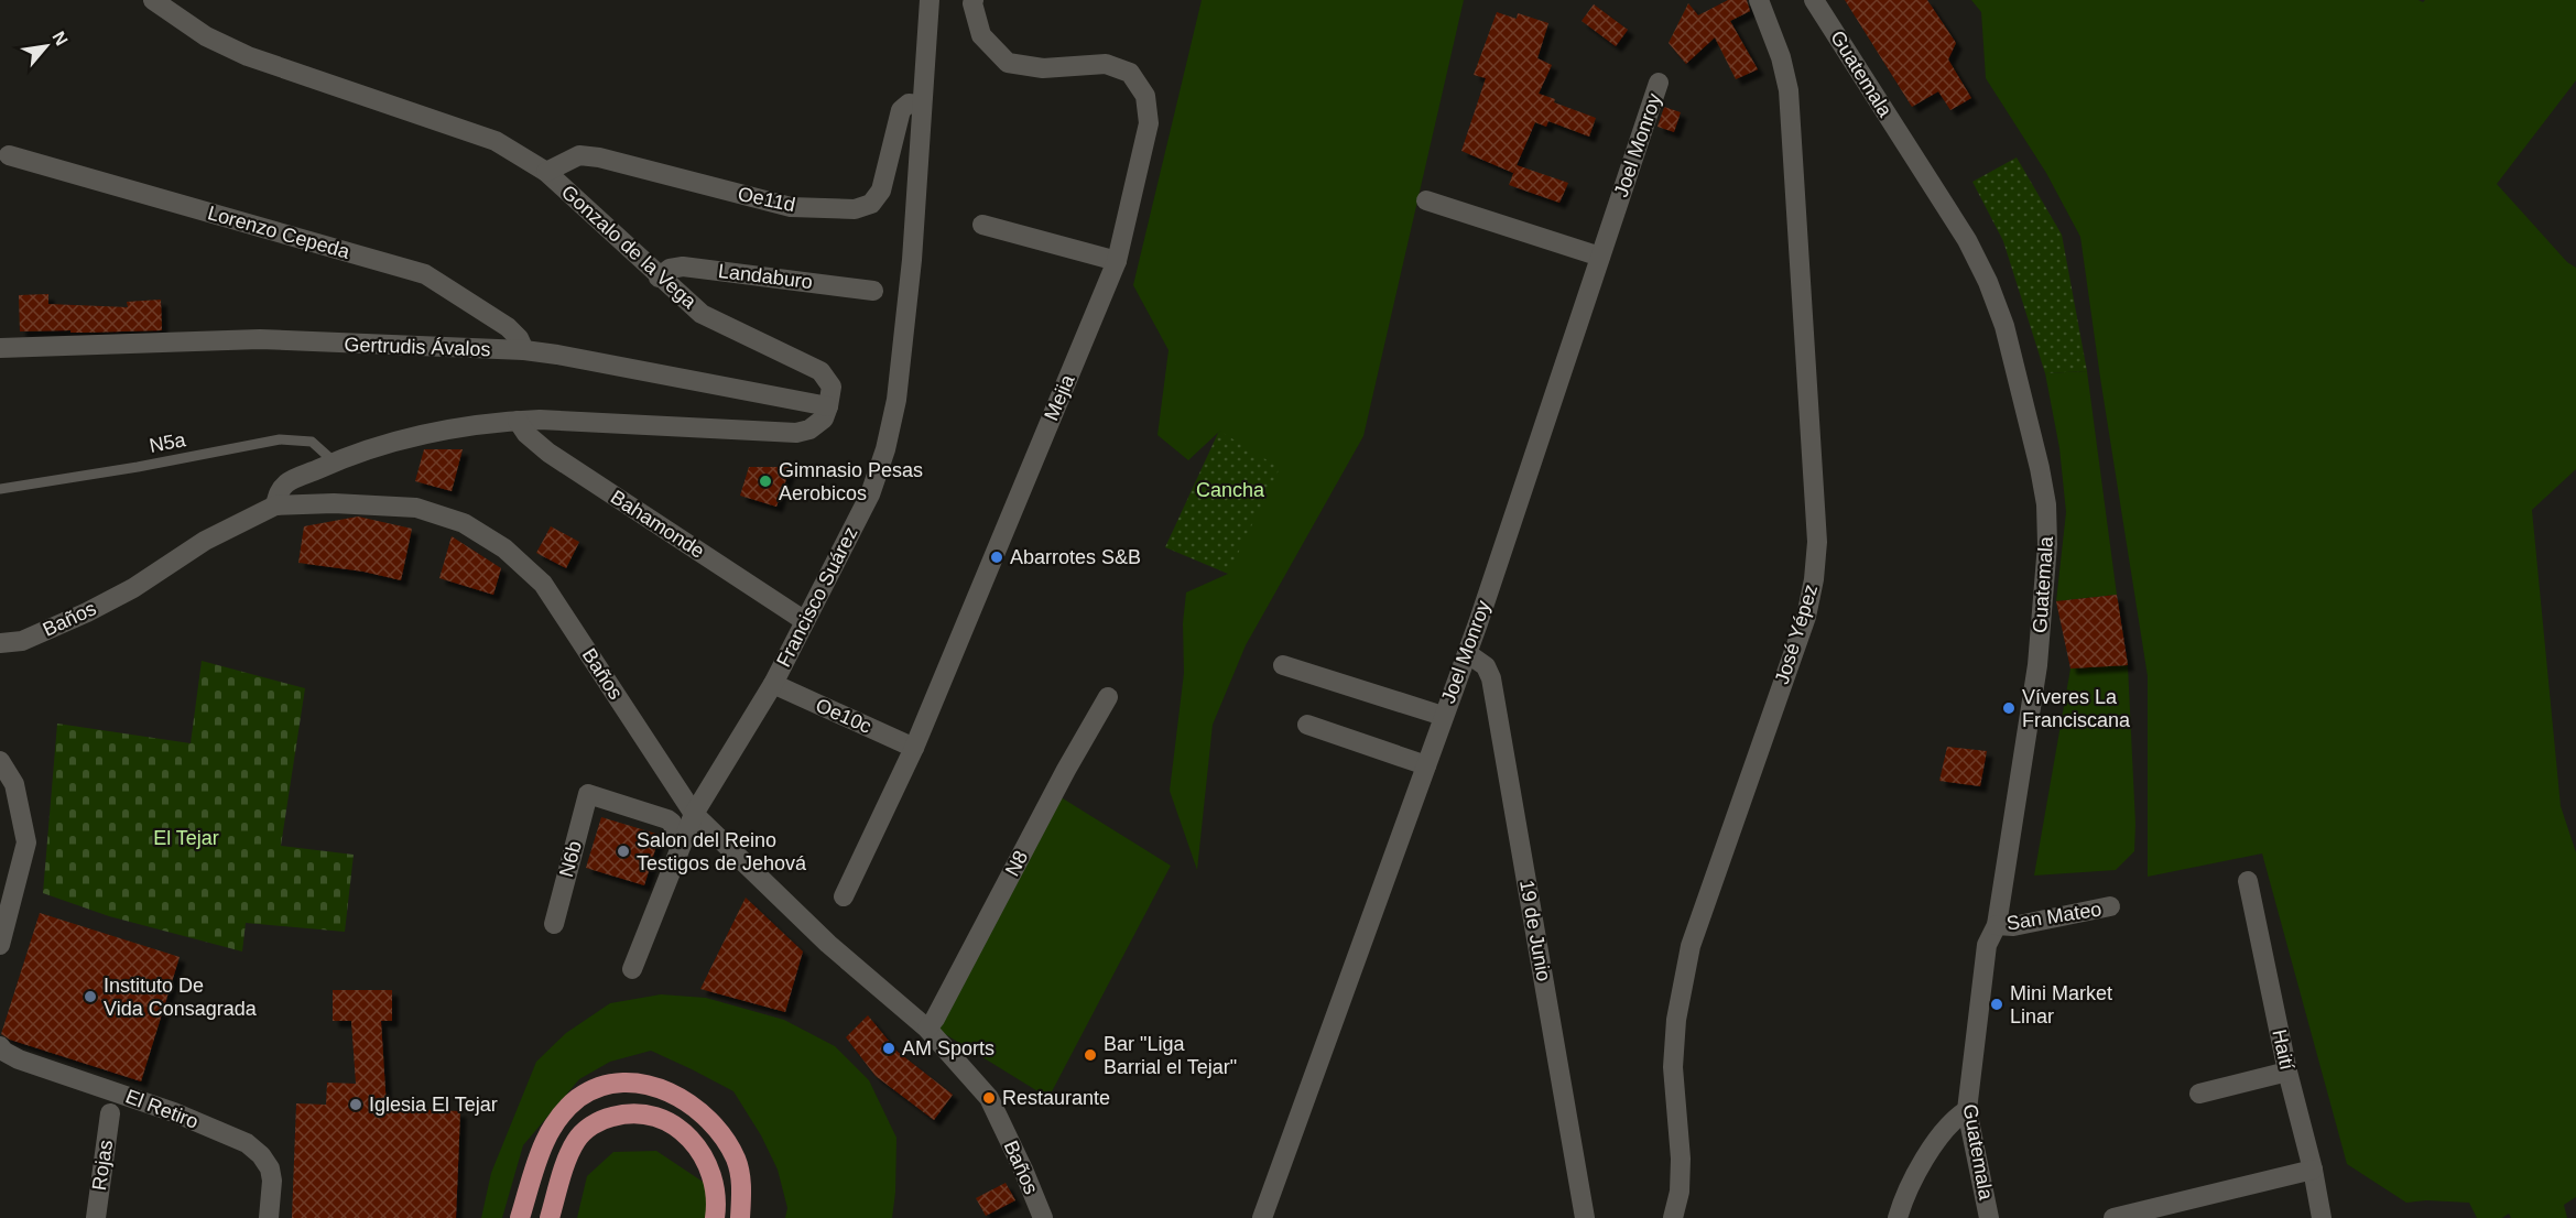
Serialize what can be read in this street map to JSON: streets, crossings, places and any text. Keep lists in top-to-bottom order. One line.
{"streets":{"street":["Guatemala","Joel Monroy","Oe11d","Lorenzo Cepeda","Gonzalo de la Vega","Landaburo","Gertrudis Ávalos","Mejia","Bahamonde","Francisco Suárez","Baños","José Yépez","Oe10c","N6b","N8","San Mateo","19 de Junio","Haití","El Retiro","Rojas"],"lane":["N5a"]},"crossings":[["Guatemala","San Mateo"],["Joel Monroy","19 de Junio"],["Oe11d","Gonzalo de la Vega"],["Oe11d","Francisco Suárez"],["Lorenzo Cepeda","Gertrudis Ávalos"],["Gonzalo de la Vega","Landaburo"],["Gonzalo de la Vega","Gertrudis Ávalos"],["Mejia","Oe10c"],["Bahamonde","Francisco Suárez"],["Francisco Suárez","Baños"],["Francisco Suárez","Oe10c"],["Francisco Suárez","N6b"],["Baños","N8"]],"parks":["Cancha","El Tejar"],"places":["Gimnasio Pesas Aerobicos","Abarrotes S&B","Víveres La Franciscana","Salon del Reino Testigos de Jehová","Instituto De Vida Consagrada","Mini Market Linar","AM Sports","Bar \"Liga Barrial el Tejar\"","Restaurante","Iglesia El Tejar"],"north":"top right"}
